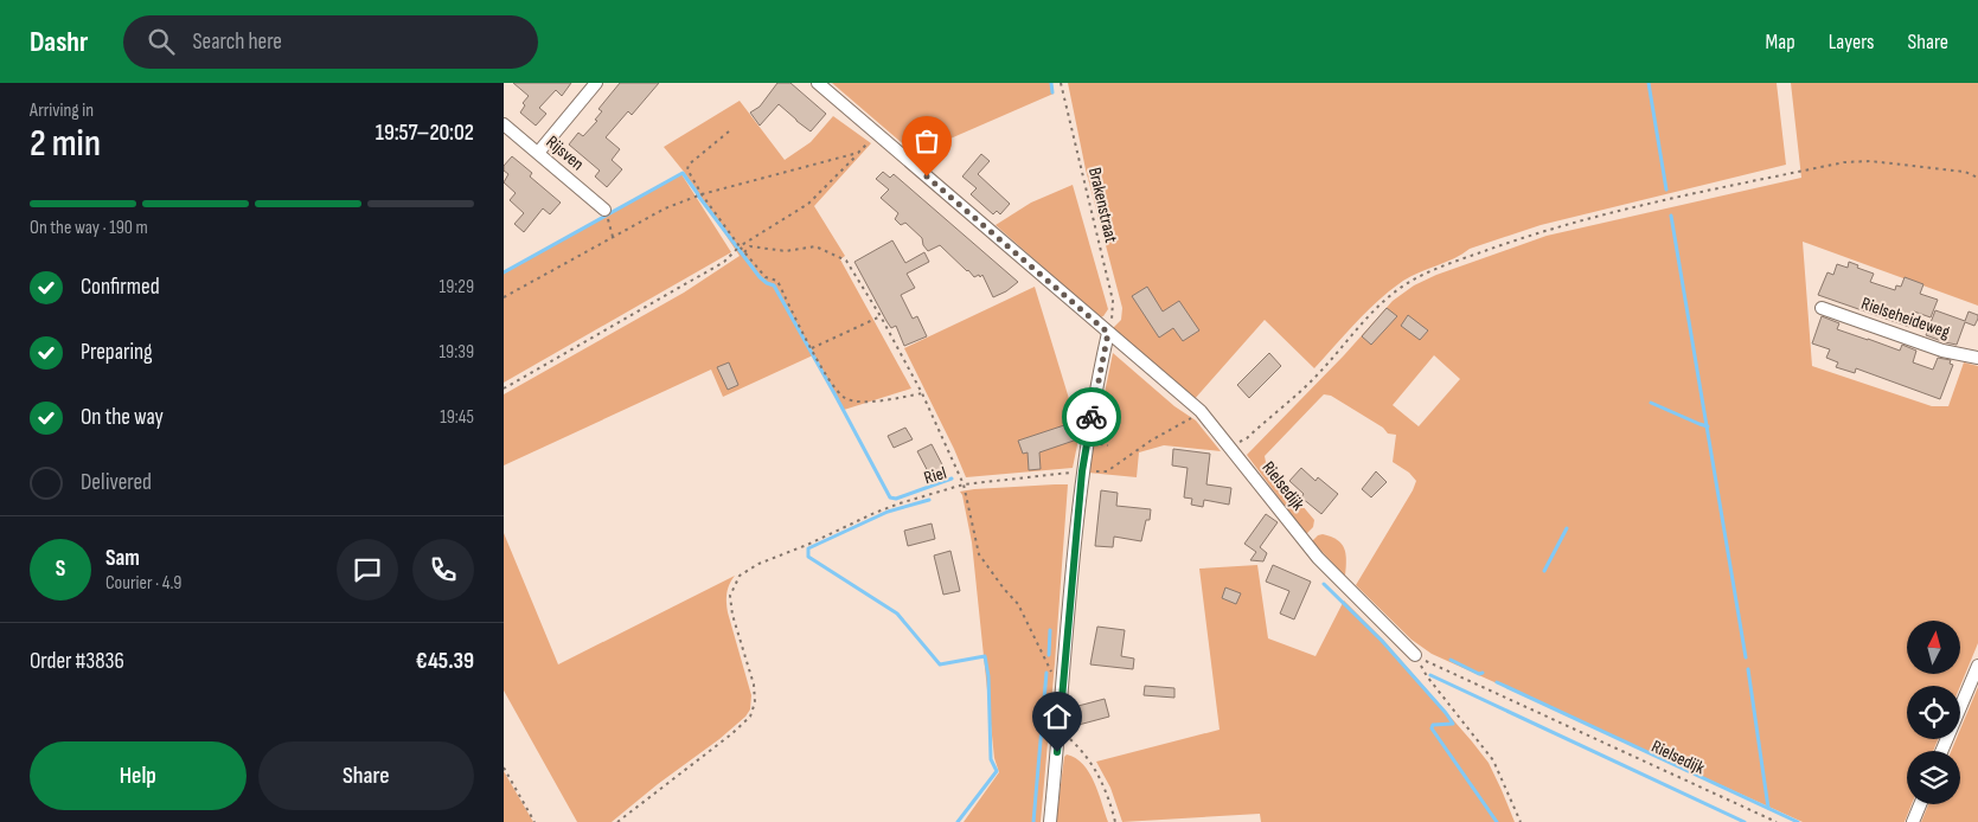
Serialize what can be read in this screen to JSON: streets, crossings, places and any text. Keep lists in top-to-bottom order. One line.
{"streets":{"street":["Rijsven","Rielseheideweg","Rielsedijk"],"path":["Brakenstraat","Riel"]},"crossings":[["Brakenstraat","Rielsedijk"],["Riel","Rielsedijk"]],"north":"top","page":{"header":"Dashr","search":"Search here","nav":["Map","Layers","Share"],"heading":["2 min","Arriving in","19:57–20:02"],"panel":["Sam","Courier · 4.9","Order #3836","€45.39"],"bar":"On the way · 190 m","list":[["Confirmed","19:29"],["Preparing","19:39"],["On the way","19:45"],"Delivered"],"round":"S","buttons":["Help","Share"]}}
